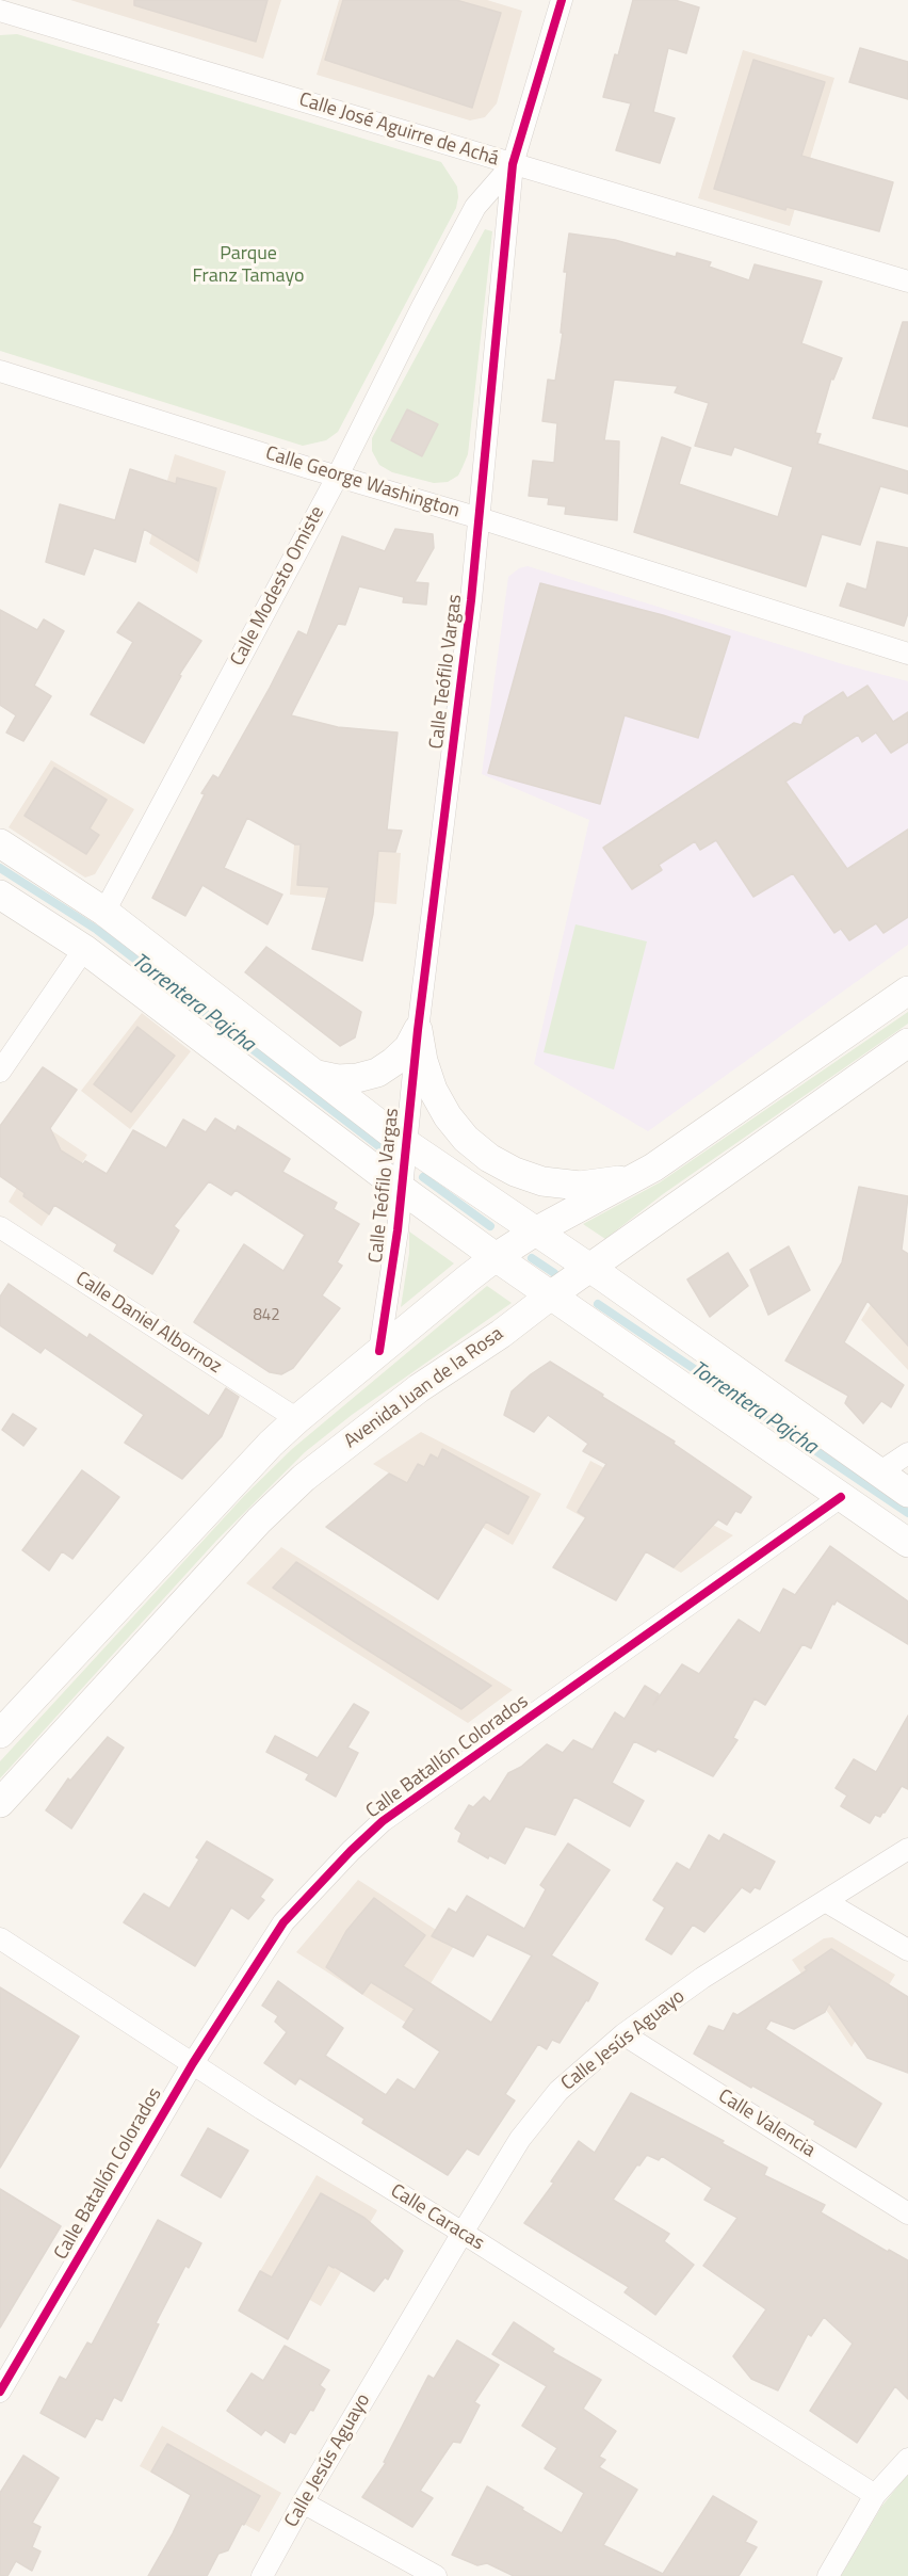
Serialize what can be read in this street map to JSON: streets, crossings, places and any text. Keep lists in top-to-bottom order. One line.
{"streets":{"main road":["Avenida Juan de la Rosa"],"street":["Calle José Aguirre de Achá","Calle George Washington","Calle Modesto Omiste","Calle Teófilo Vargas","Calle Daniel Albornoz","Calle Batallón Colorados","Calle Jesús Aguayo","Calle Valencia","Calle Caracas"]},"crossings":[["Calle José Aguirre de Achá","Calle Modesto Omiste"],["Calle José Aguirre de Achá","Calle Teófilo Vargas"],["Calle George Washington","Calle Modesto Omiste"],["Calle George Washington","Calle Teófilo Vargas"],["Calle Modesto Omiste","Calle Teófilo Vargas"],["Calle Batallón Colorados","Calle Caracas"],["Calle Jesús Aguayo","Calle Valencia"],["Calle Jesús Aguayo","Calle Caracas"]],"water":["Torrentera Pajcha"],"parks":["Parque Franz Tamayo"],"house_numbers":["842"]}
